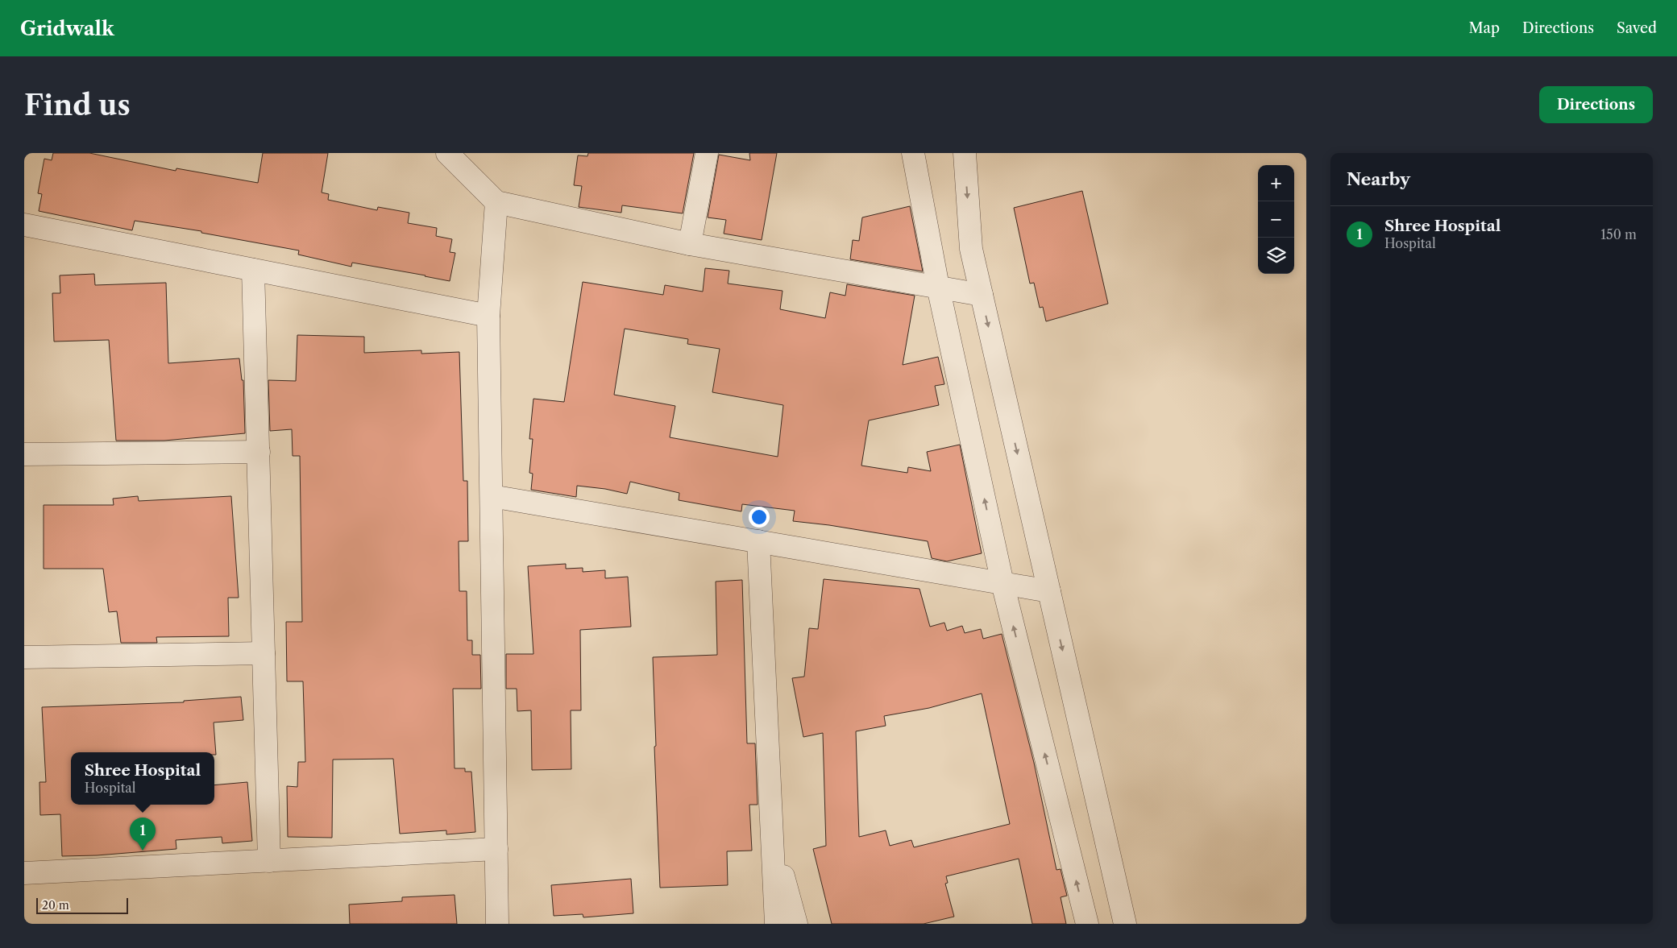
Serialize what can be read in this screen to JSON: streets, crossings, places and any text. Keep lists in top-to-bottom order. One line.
{"scale_bar":"20 m","page":{"header":"Gridwalk","nav":["Map","Directions","Saved"],"buttons":"Directions","title":"Find us","heading":"Nearby","map_buttons":["+","−"],"list":[{"mark":"1","name":"Shree Hospital","note":"Hospital","value":"150 m"}],"popup":["Shree Hospital","Hospital"],"pins":"1","scale":"20 m"}}
